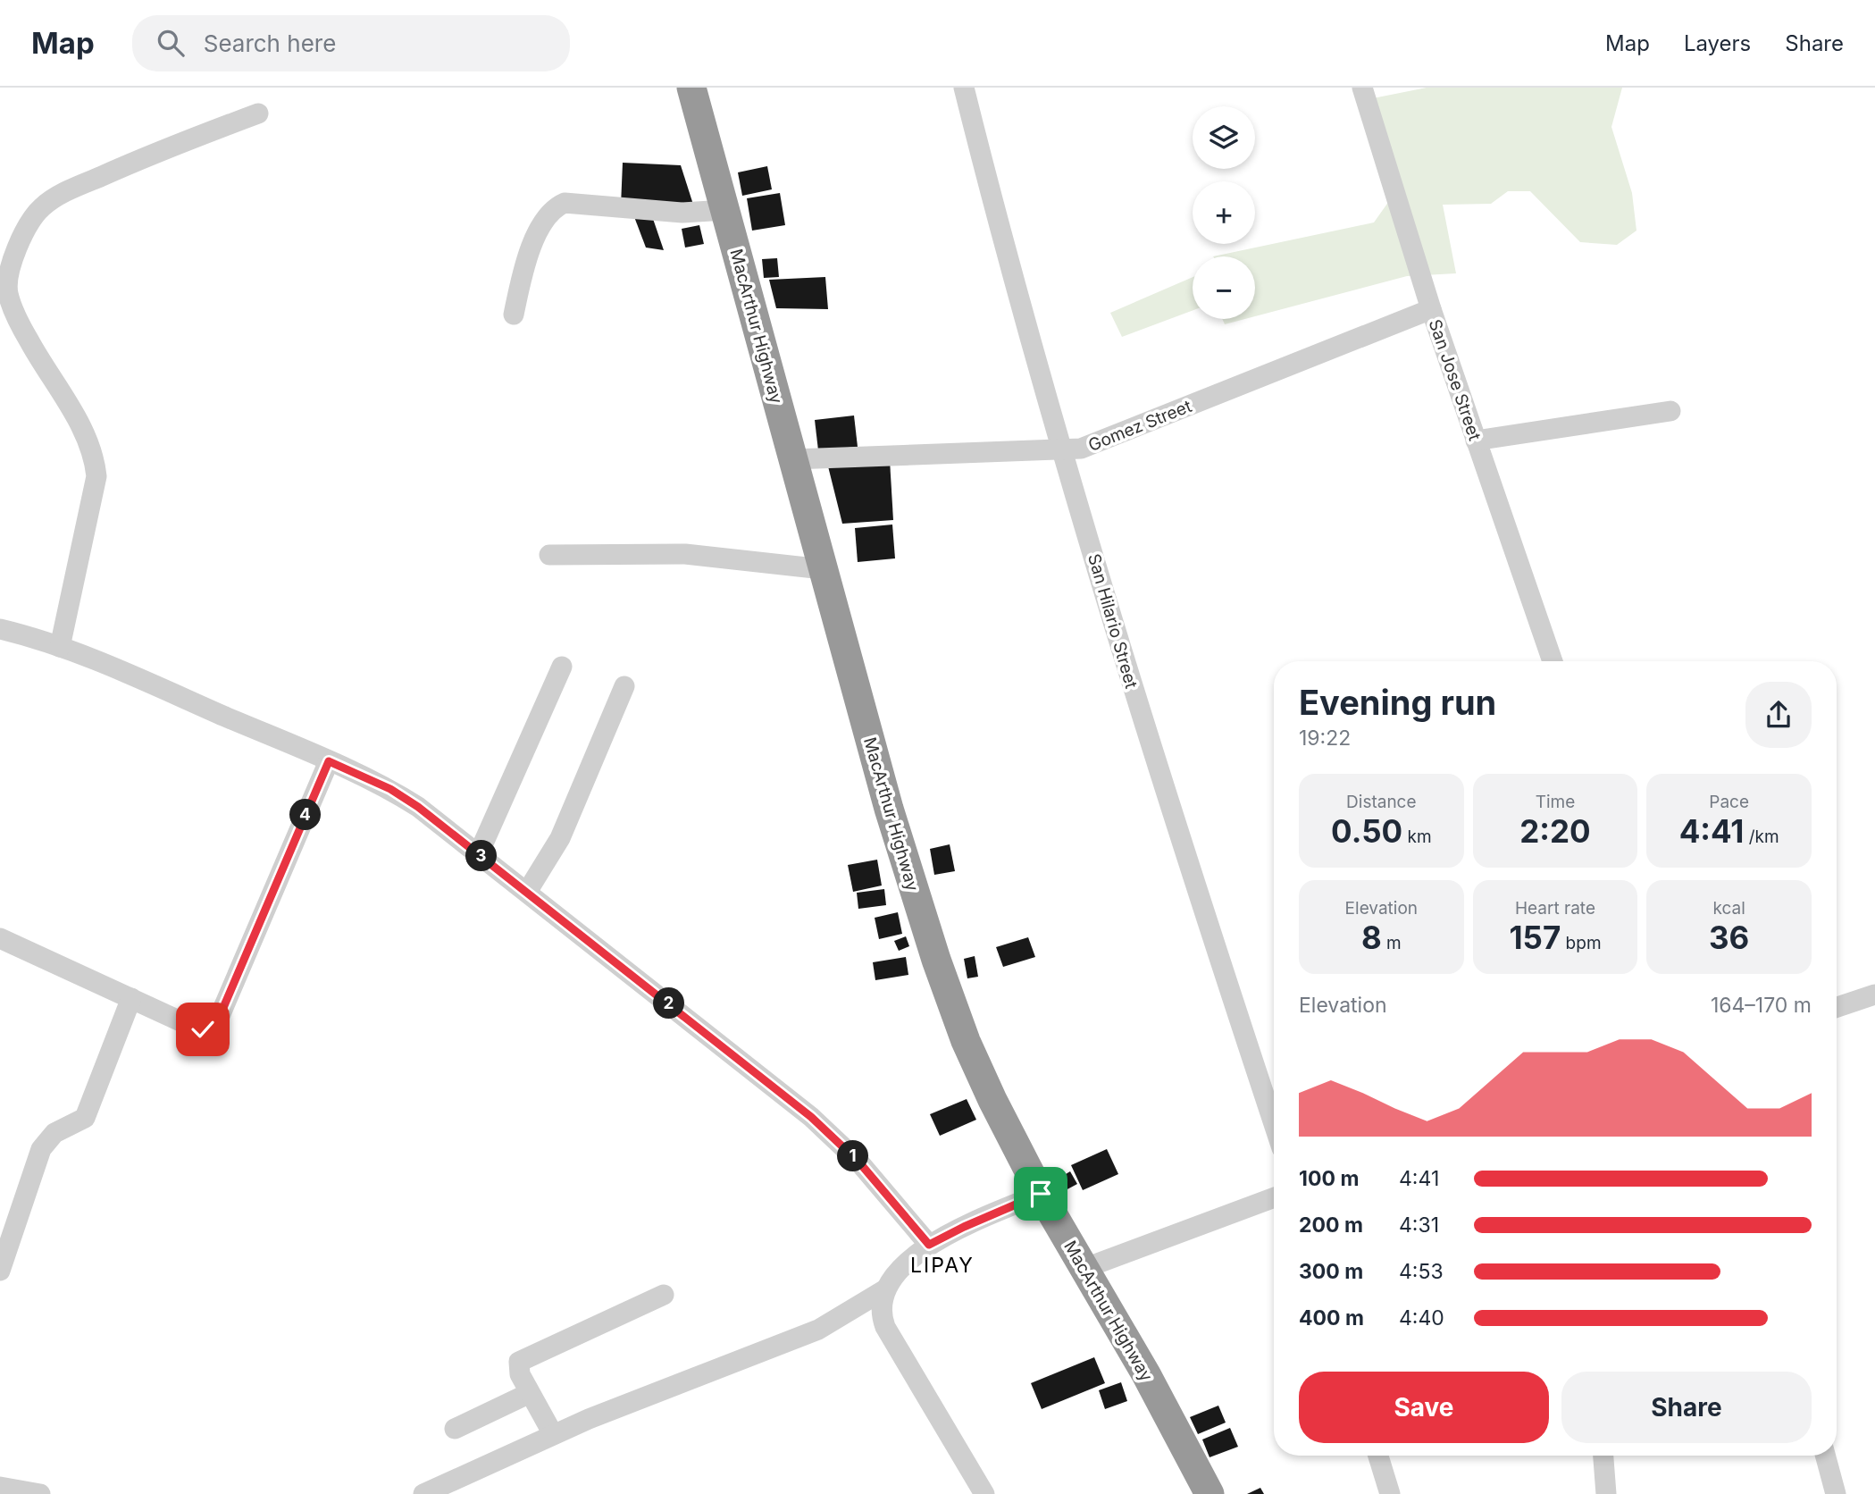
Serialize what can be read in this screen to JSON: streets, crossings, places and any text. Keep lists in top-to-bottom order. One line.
{"streets":{"highway":["MacArthur Highway"],"street":["San Jose Street","Gomez Street","San Hilario Street"]},"crossings":[["MacArthur Highway","Gomez Street"],["San Jose Street","Gomez Street"],["Gomez Street","San Hilario Street"]],"districts":["LIPAY"],"page":{"header":"Map","search":"Search here","nav":["Map","Layers","Share"],"map_buttons":["+","−"],"heading":["Evening run","19:22"],"stats":[["Distance","0.50 km"],["Time","2:20"],["Pace","4:41 /km"],["Elevation","8 m"],["Heart rate","157 bpm"],["kcal","36"]],"pins":["4","3","2","1"],"chart":["Elevation","164–170 m"],"list":[{"name":"100 m","note":"4:41"},{"name":"200 m","note":"4:31"},{"name":"300 m","note":"4:53"},{"name":"400 m","note":"4:40"}],"buttons":["Save","Share"]}}
